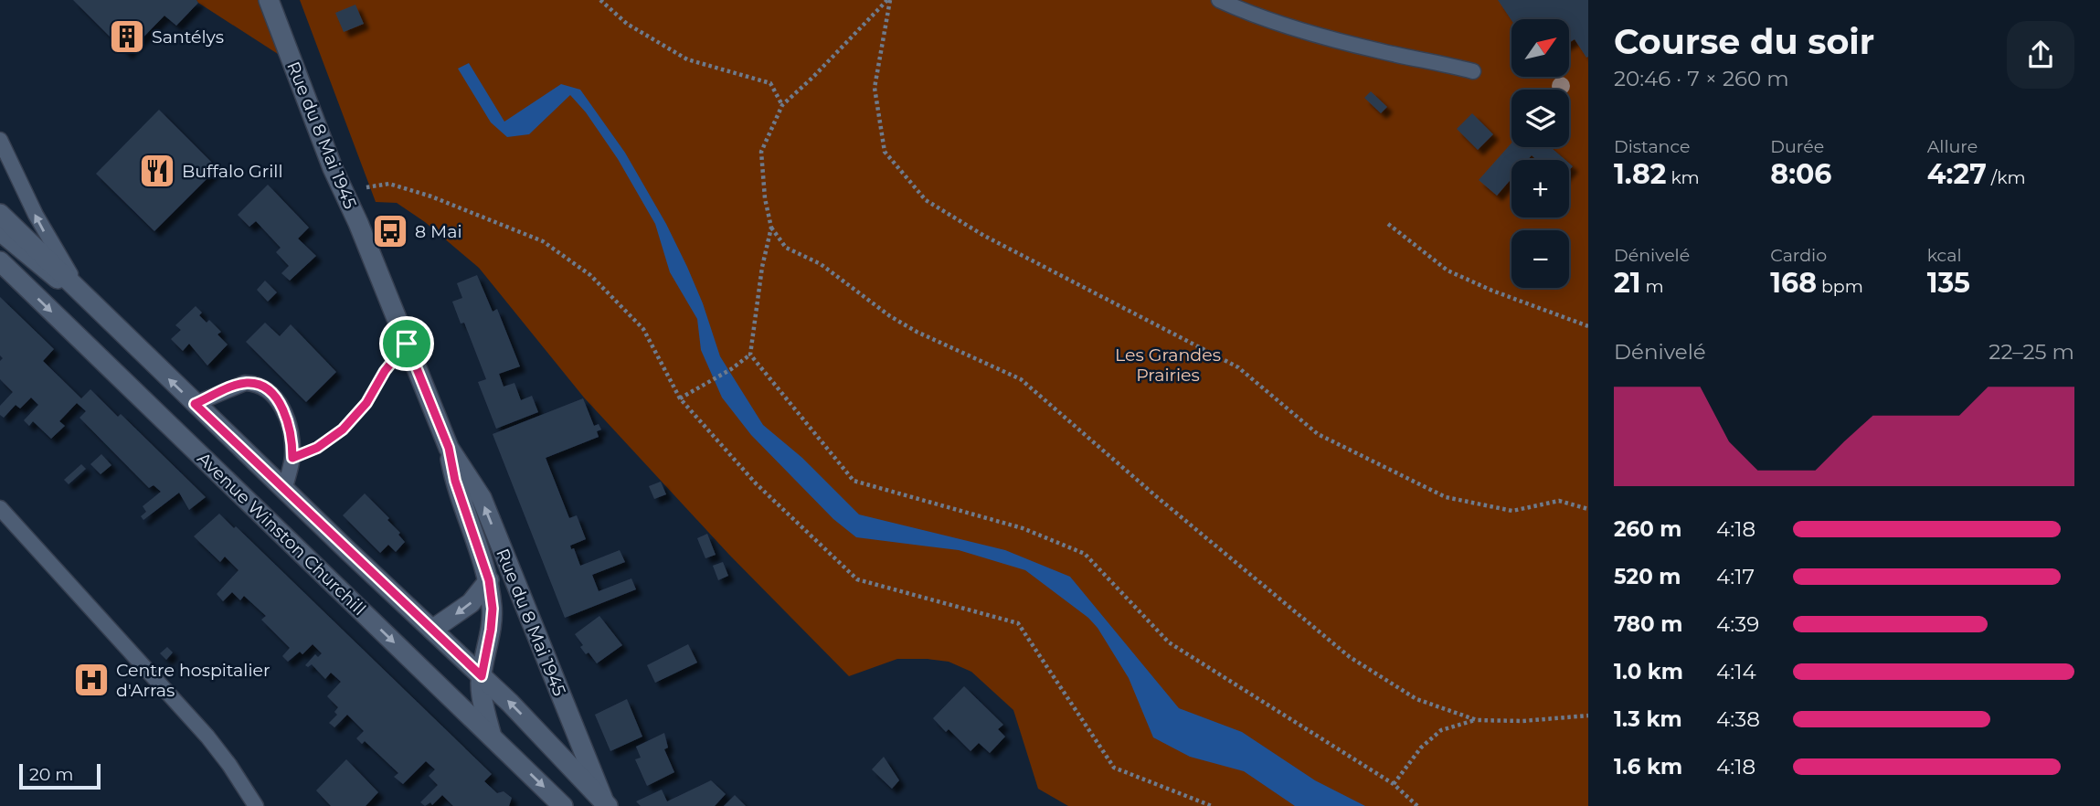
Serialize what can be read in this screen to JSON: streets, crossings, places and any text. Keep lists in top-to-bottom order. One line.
{"streets":{"main road":["Rue du 8 Mai 1945","Avenue Winston Churchill"]},"crossings":[["Rue du 8 Mai 1945","Avenue Winston Churchill"]],"parks":["Les Grandes Prairies"],"places":{"building":["Santélys"],"restaurant":["Buffalo Grill"],"bus stop":["8 Mai"],"hospital":["Centre hospitalier d'Arras"]},"scale_bar":"20 m","north":"top right","page":{"heading":["Course du soir","20:46 · 7 × 260 m"],"map_buttons":["+","−"],"stats":[["Distance","1.82 km"],["Durée","8:06"],["Allure","4:27 /km"],["Dénivelé","21 m"],["Cardio","168 bpm"],["kcal","135"]],"chart":["Dénivelé","22–25 m"],"list":[{"name":"260 m","note":"4:18"},{"name":"520 m","note":"4:17"},{"name":"780 m","note":"4:39"},{"name":"1.0 km","note":"4:14"},{"name":"1.3 km","note":"4:38"},{"name":"1.6 km","note":"4:18"}],"scale":"20 m"}}
